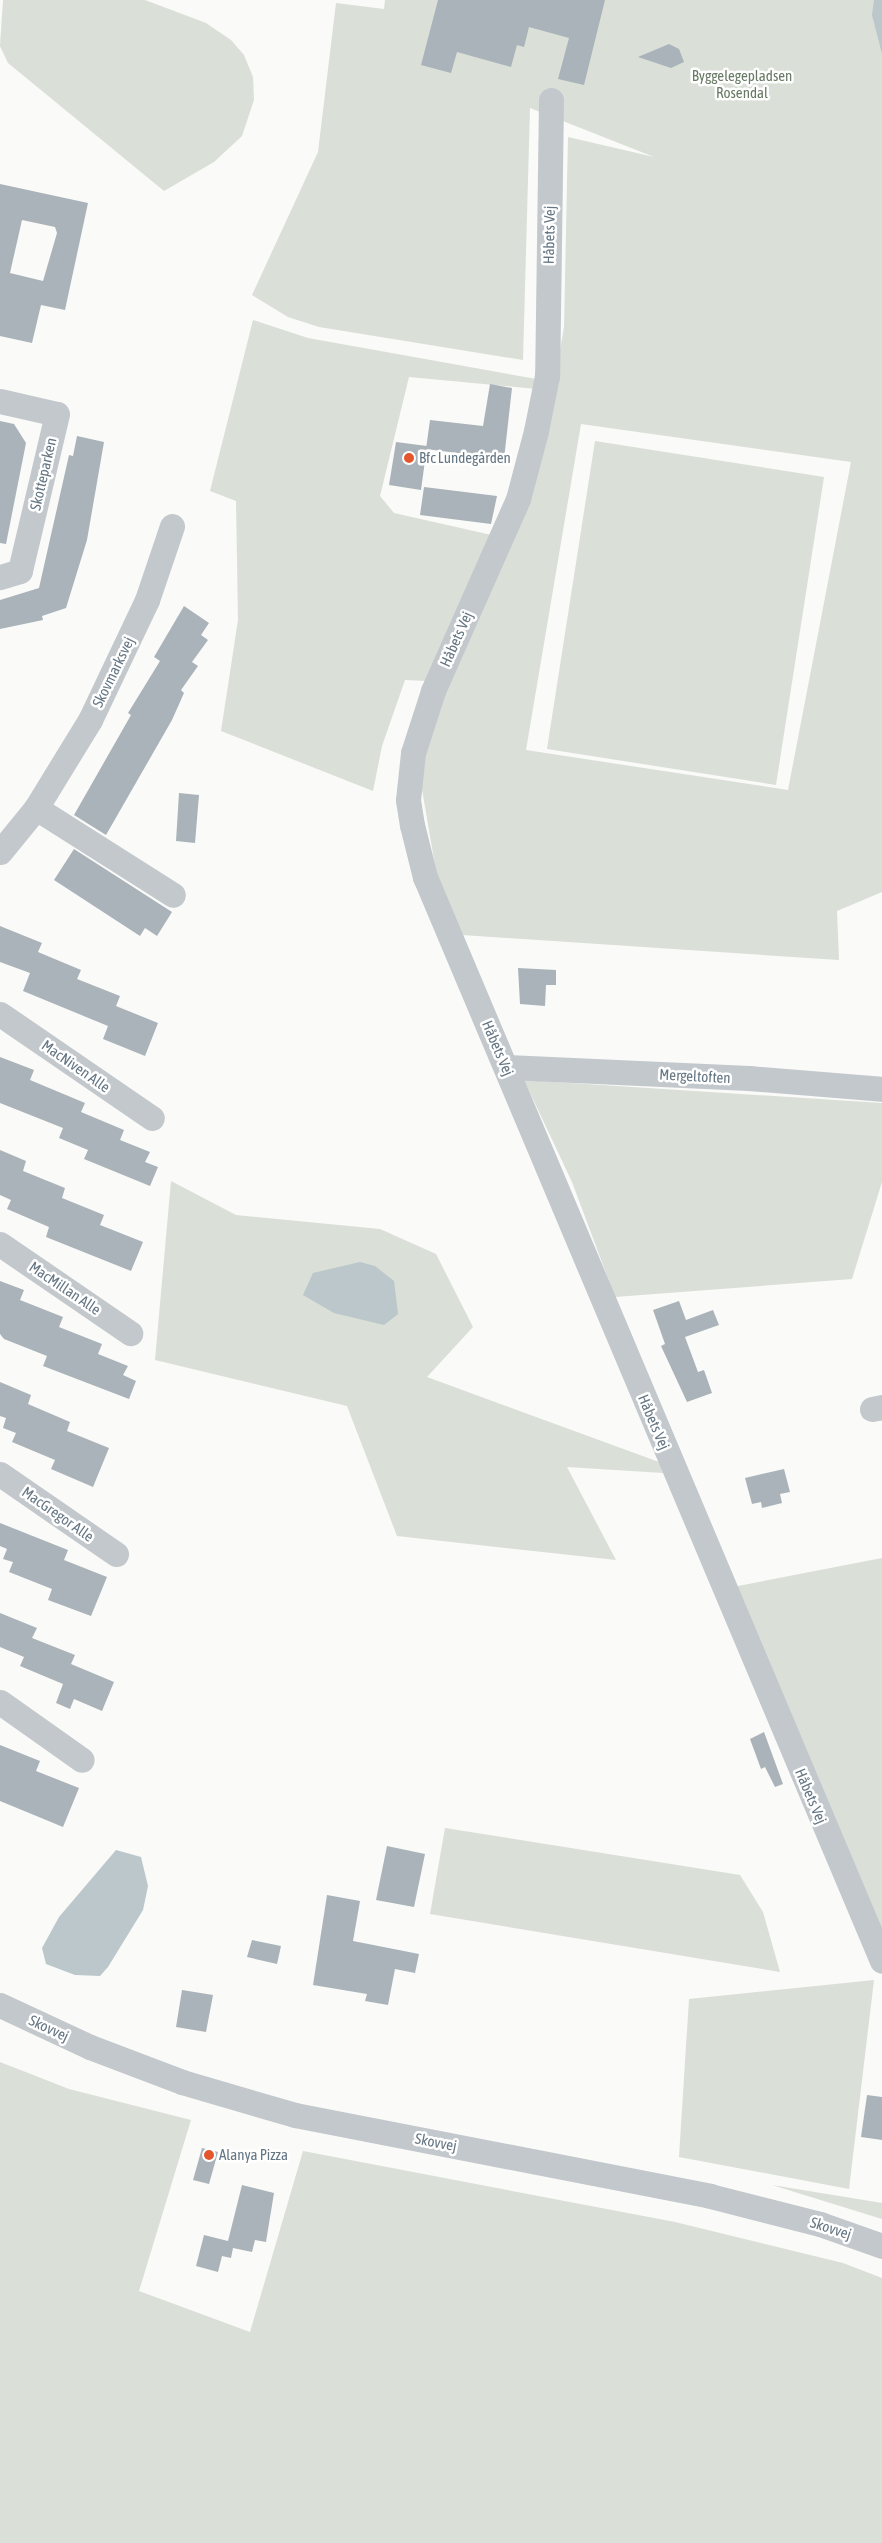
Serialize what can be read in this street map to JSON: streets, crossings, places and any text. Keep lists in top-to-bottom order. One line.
{"streets":{"street":["Håbets Vej","Skotteparken","Skovmarksvej","MacNiven Alle","Mergeltoften","MacMillan Alle","MacGregor Alle","Skovvej"]},"crossings":[["Håbets Vej","Mergeltoften"]],"parks":["Byggelegepladsen Rosendal"],"places":["Bfc Lundegården","Alanya Pizza"]}
